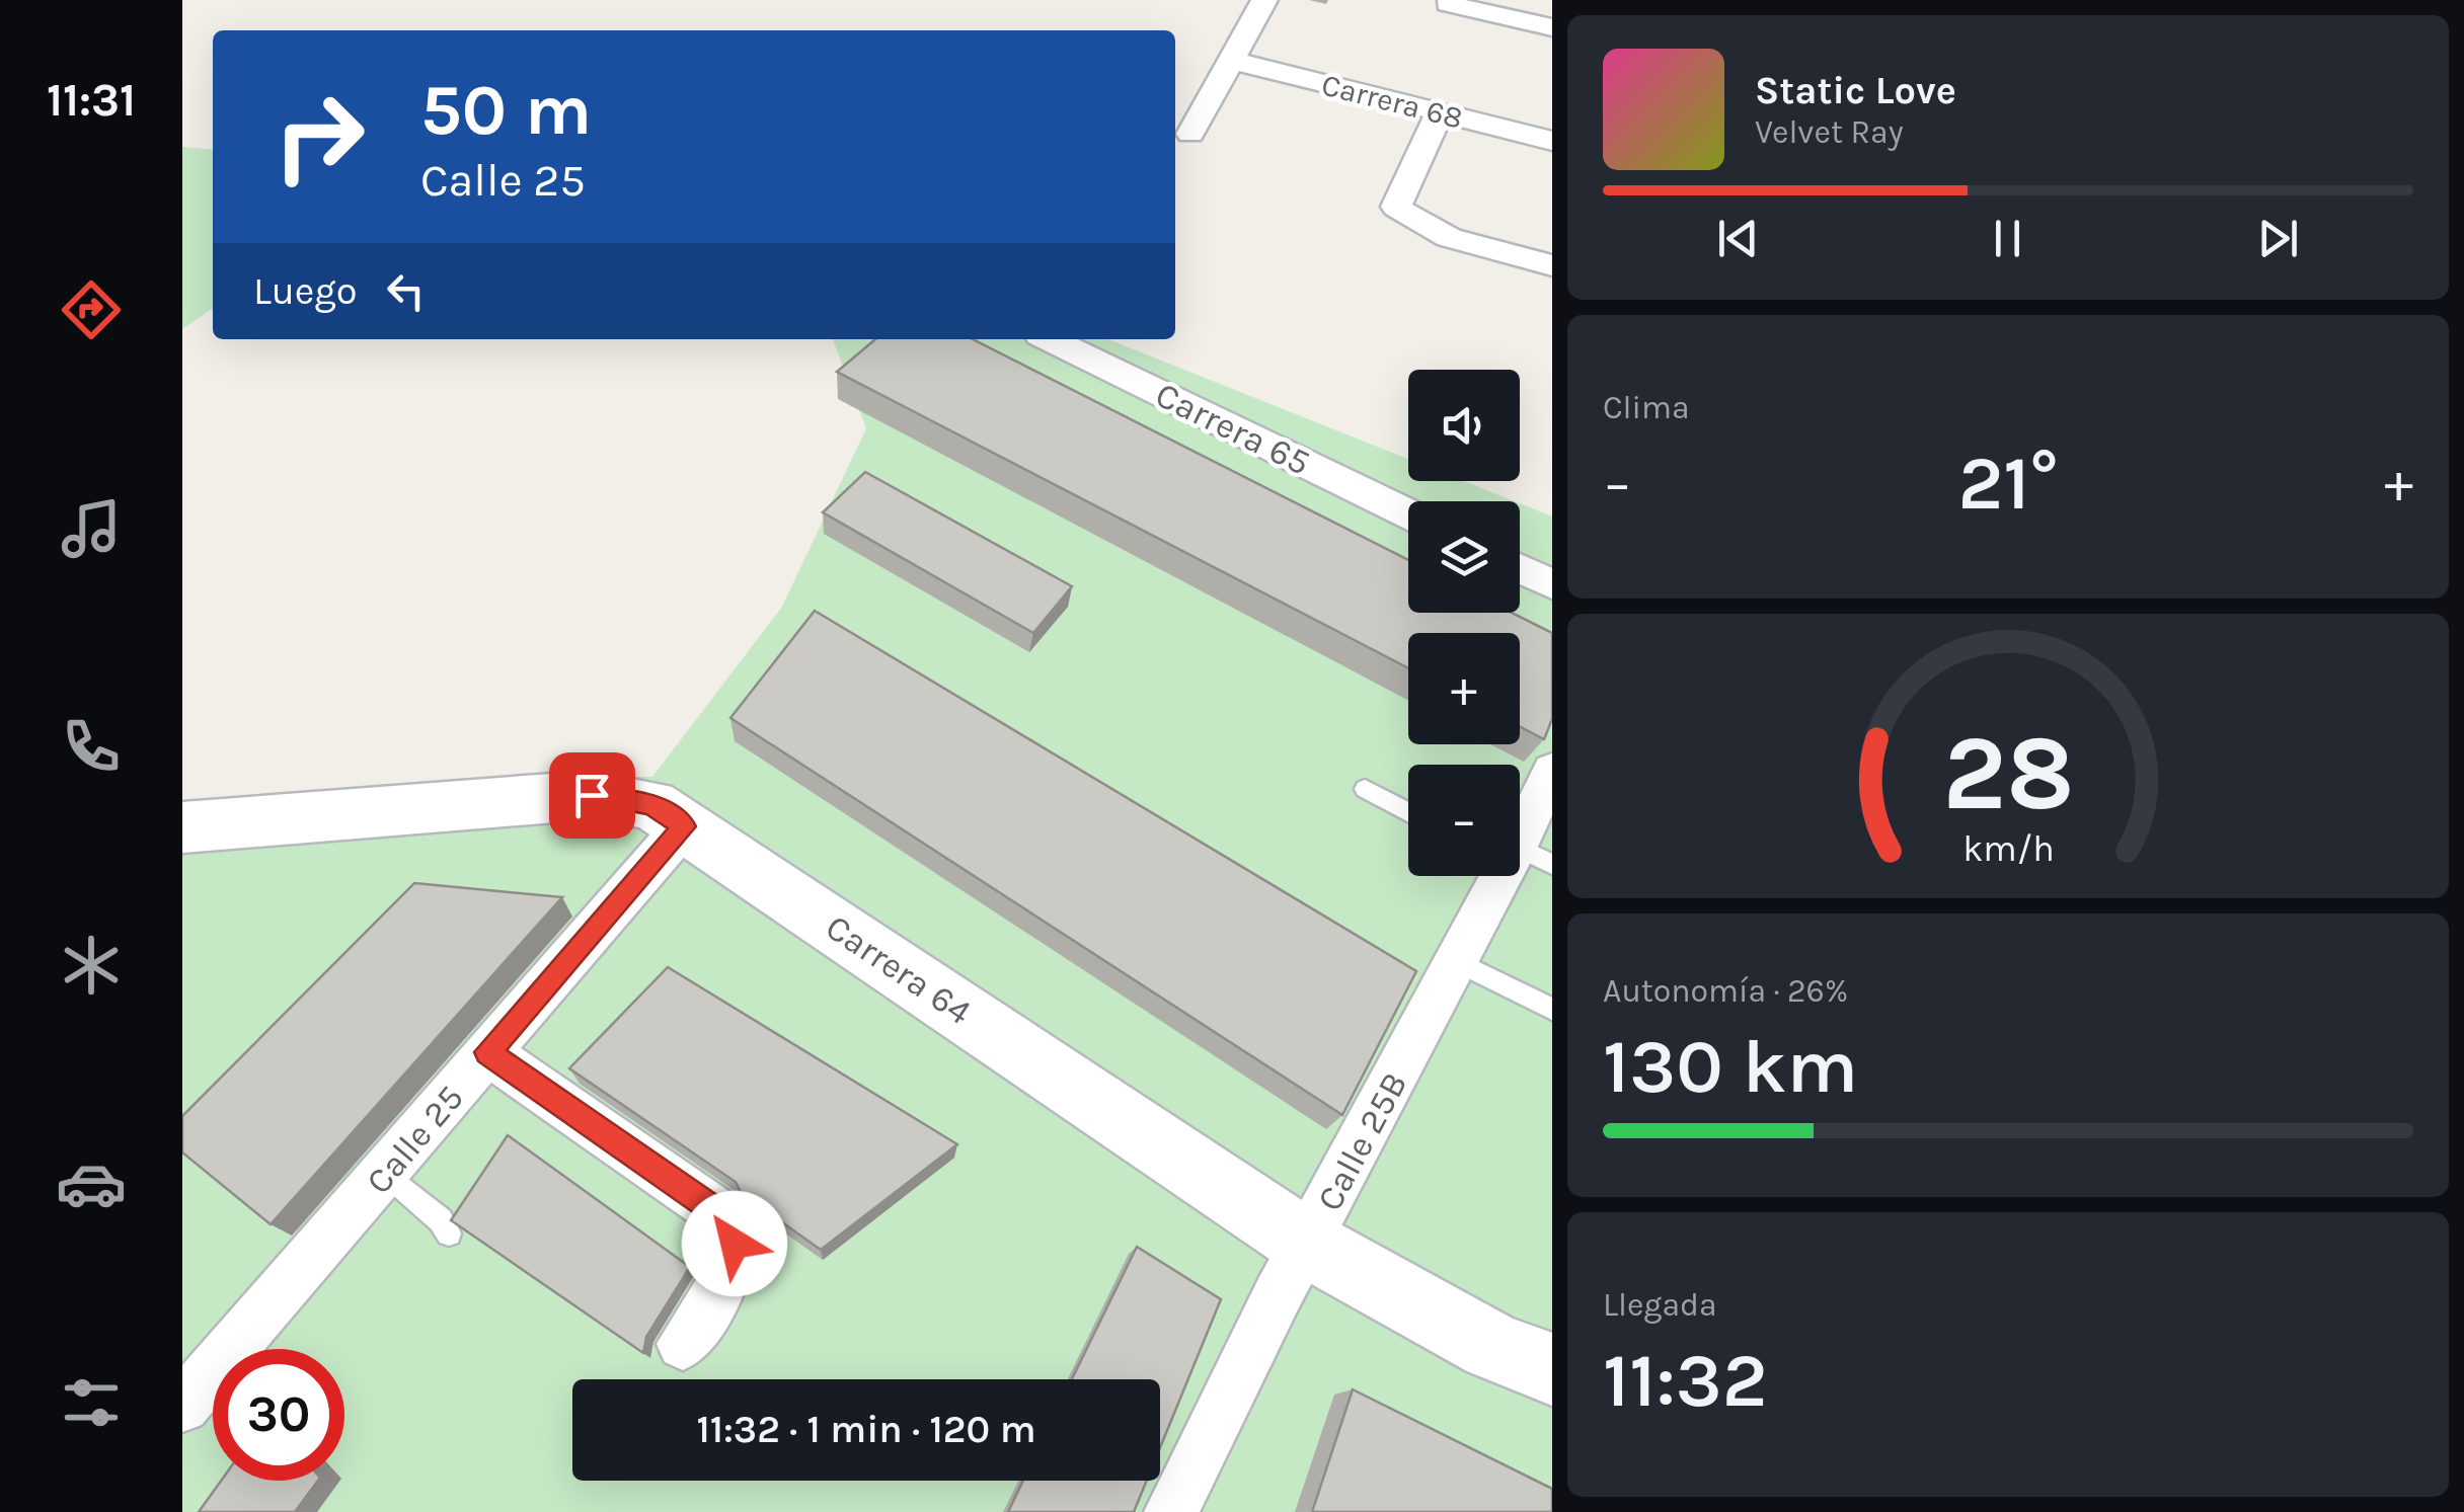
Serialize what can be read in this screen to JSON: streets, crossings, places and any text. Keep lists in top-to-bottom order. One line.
{"streets":{"street":["Carrera 68","Carrera 65","Carrera 64","Calle 25","Calle 25B"]},"crossings":[["Carrera 64","Calle 25"],["Carrera 64","Calle 25B"]],"page":{"tabs":"11:31","turn":["50 m","Calle 25"],"song":["Static Love","Velvet Ray"],"then":"Luego","tile":["Clima",["Autonomía · 26%","130 km"],["Llegada","11:32"]],"map_buttons":["+","−"],"heat":["−","21°","+"],"limit":"30","trip":"11:32 · 1 min · 120 m","gauge":["28","km/h"]}}
